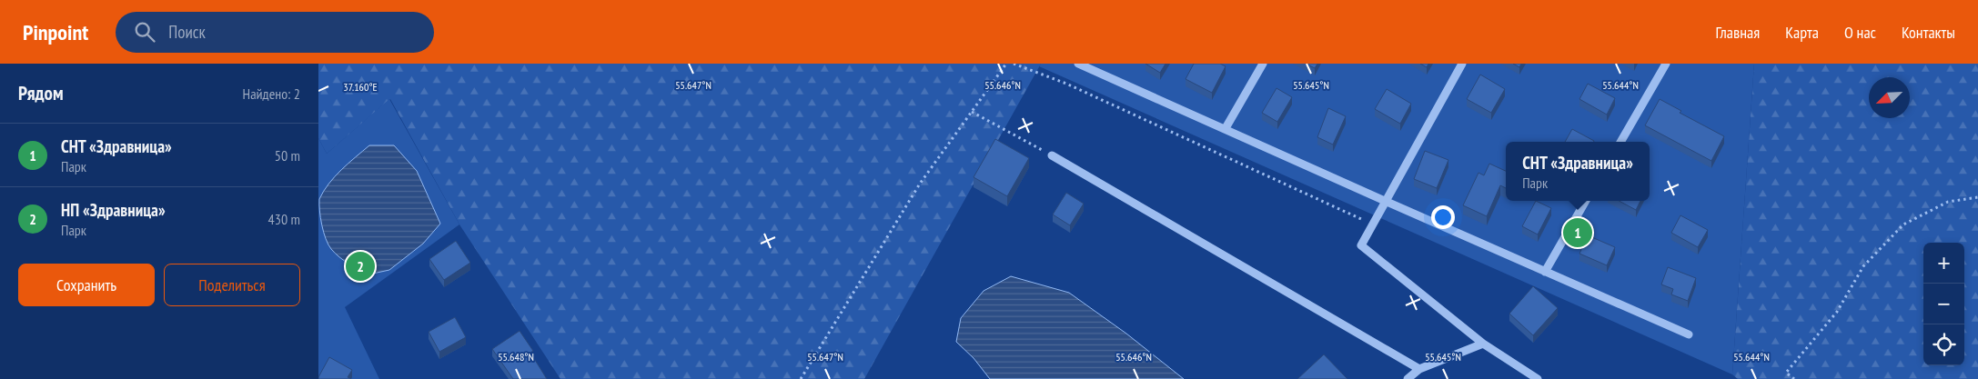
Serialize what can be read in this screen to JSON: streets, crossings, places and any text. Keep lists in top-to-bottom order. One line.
{"north":"bottom left","page":{"header":"Pinpoint","search":"Поиск","nav":["Главная","Карта","О нас","Контакты"],"heading":["Рядом","Найдено: 2"],"list":[{"mark":"1","name":"СНТ «Здравница»","note":"Парк","value":"50 m"},{"mark":"2","name":"НП «Здравница»","note":"Парк","value":"430 m"}],"popup":["СНТ «Здравница»","Парк"],"pins":["1","2"],"map_buttons":["+","−"],"buttons":["Сохранить","Поделиться"]},"coordinates":["55.647°N","55.646°N","55.645°N","55.644°N","37.160°E","55.648°N"]}
